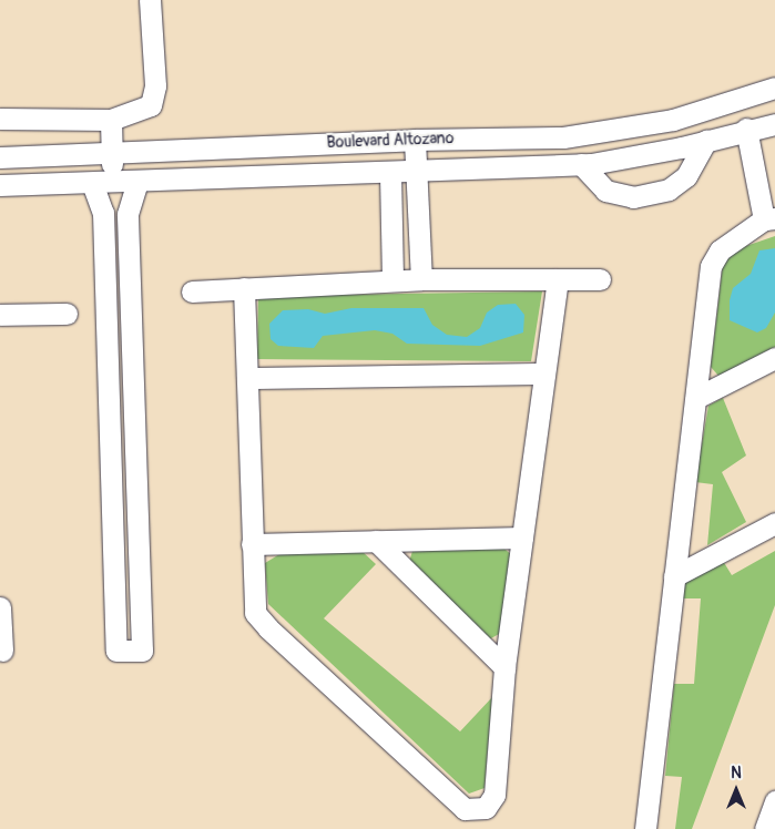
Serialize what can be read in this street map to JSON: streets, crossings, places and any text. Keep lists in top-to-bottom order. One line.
{"streets":{"street":["Boulevard Altozano"]},"north":"top"}
